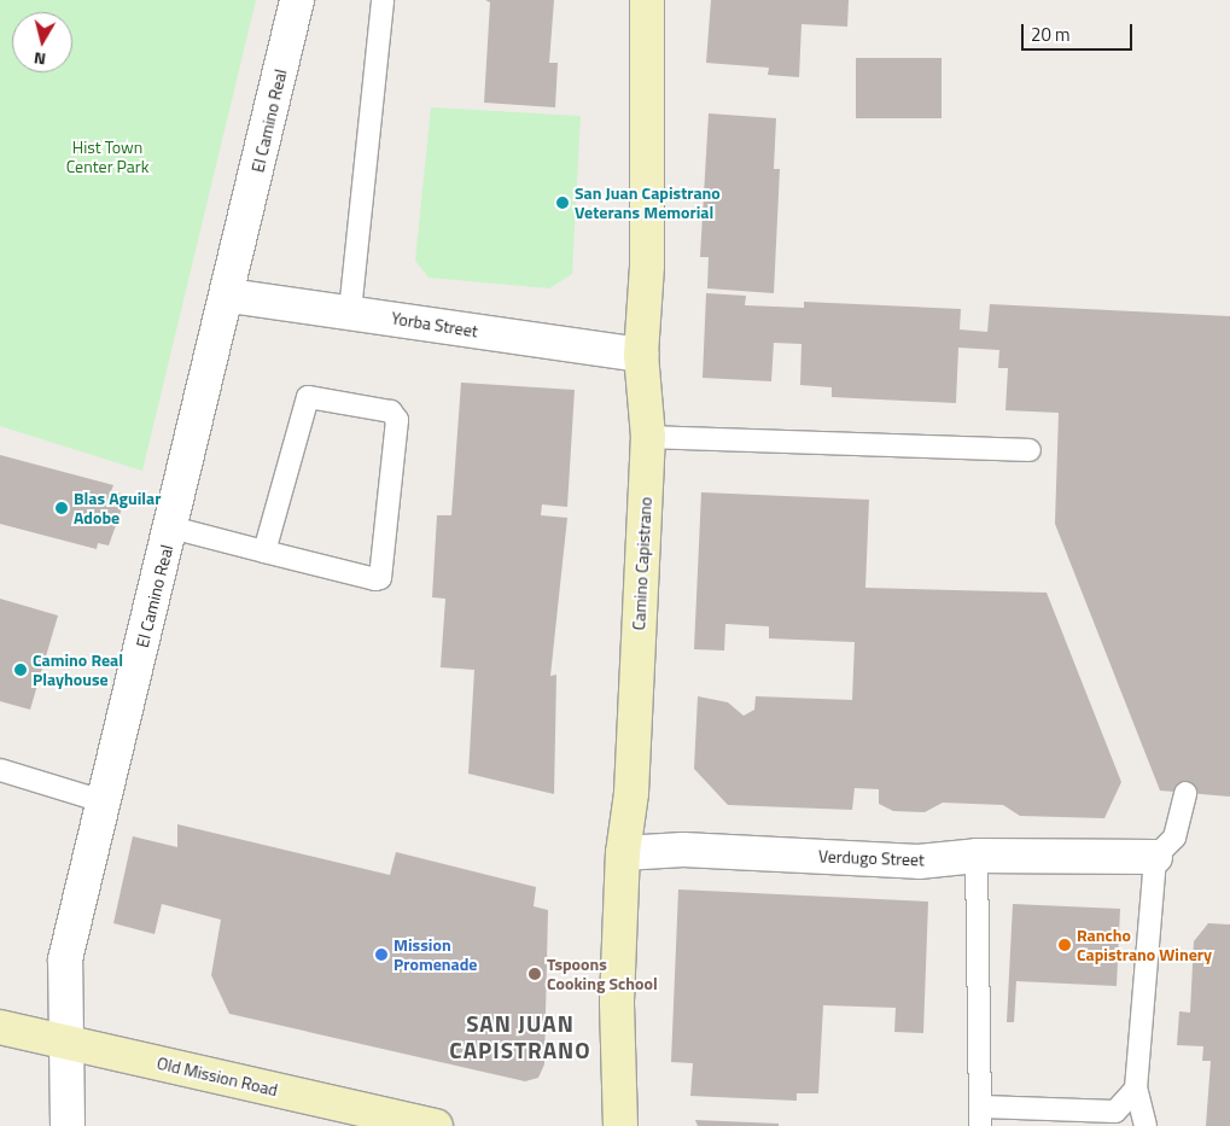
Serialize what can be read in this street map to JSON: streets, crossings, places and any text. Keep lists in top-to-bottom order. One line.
{"streets":{"main road":["Camino Capistrano","Old Mission Road"],"street":["El Camino Real","Yorba Street","Verdugo Street"]},"crossings":[["El Camino Real","Yorba Street"],["El Camino Real","Old Mission Road"],["Yorba Street","Camino Capistrano"],["Camino Capistrano","Verdugo Street"]],"districts":["SAN JUAN CAPISTRANO"],"parks":["Hist Town Center Park"],"places":["San Juan Capistrano Veterans Memorial","Blas Aguilar Adobe","Camino Real Playhouse","Rancho Capistrano Winery","Mission Promenade","Tspoons Cooking School"],"scale_bar":"20 m","north":"bottom"}
